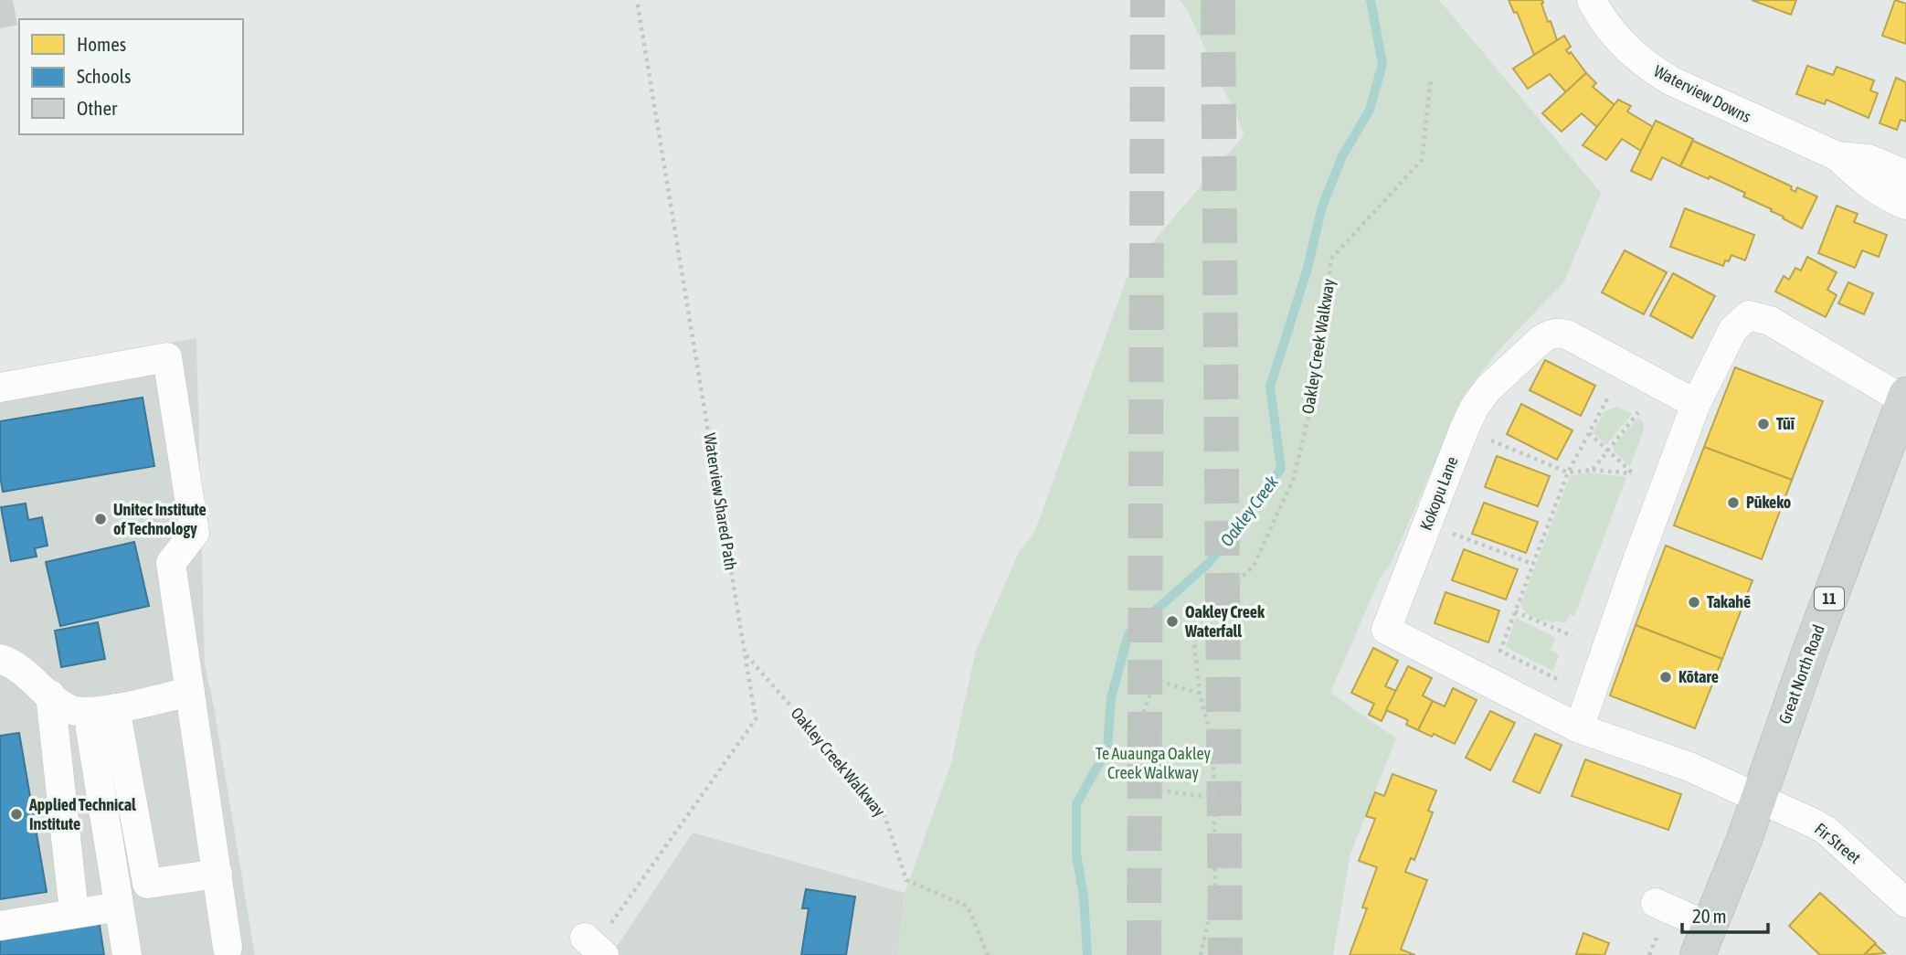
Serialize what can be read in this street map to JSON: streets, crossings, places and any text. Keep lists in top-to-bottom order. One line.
{"streets":{"main road":["11","Great North Road"],"street":["Waterview Downs","Kokopu Lane","Fir Street"],"path":["Oakley Creek Walkway","Waterview Shared Path"]},"crossings":[["Oakley Creek Walkway","Waterview Shared Path"],["Kokopu Lane","Great North Road"],["Kokopu Lane","Fir Street"],["Great North Road","Fir Street"]],"water":["Oakley Creek"],"parks":["Te Auaunga Oakley Creek Walkway"],"places":["Tūī","Pūkeko","Unitec Institute of Technology","Takahē","Oakley Creek Waterfall","Kōtare","Applied Technical Institute"],"legend":["Homes","Schools","Other"],"scale_bar":"20 m"}
